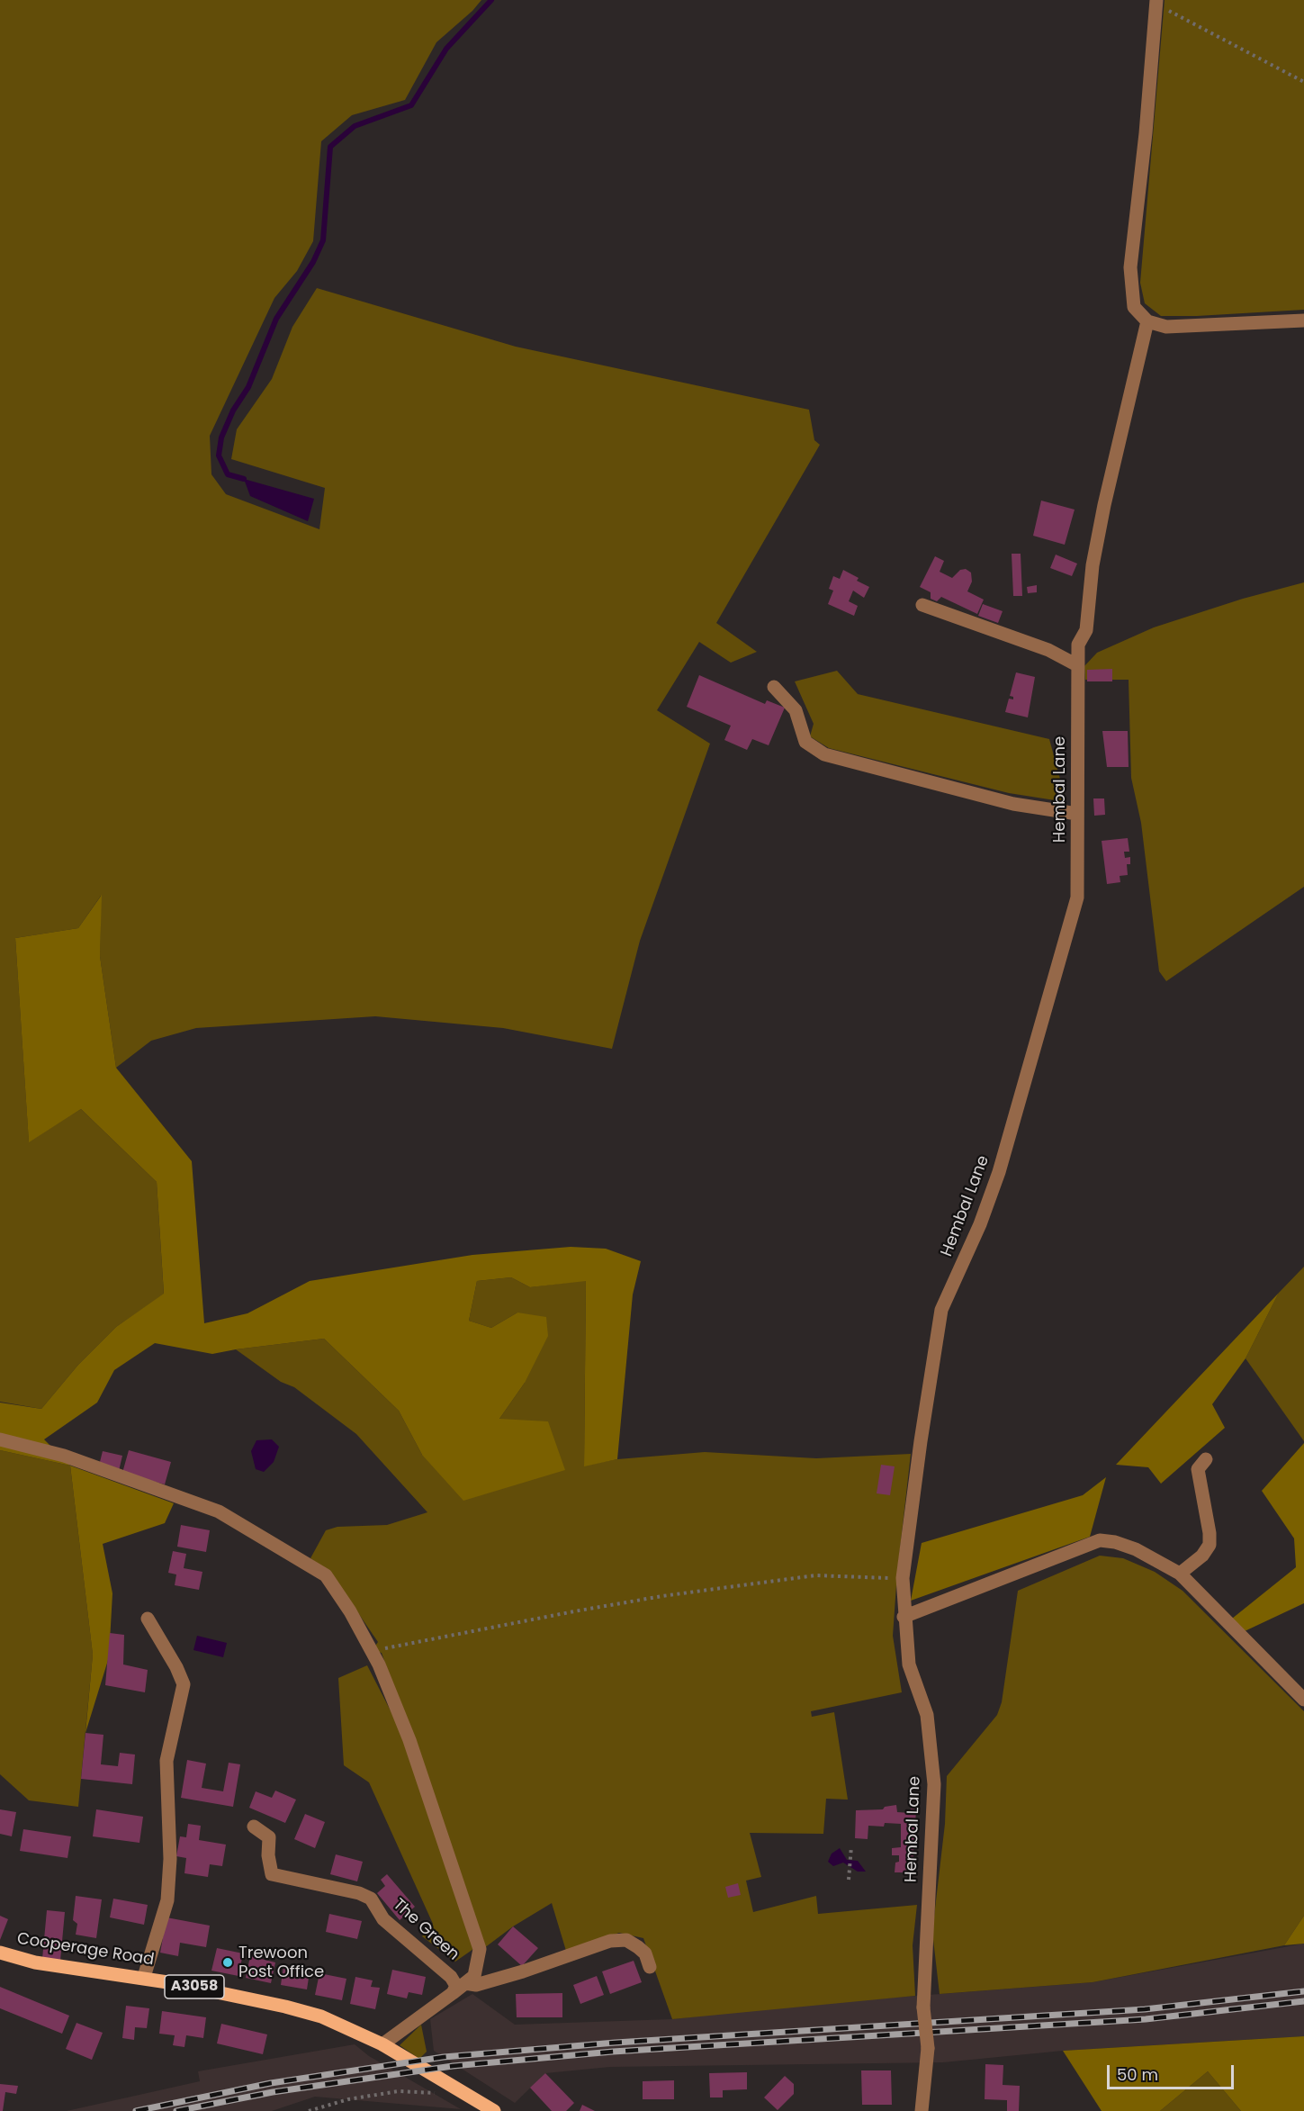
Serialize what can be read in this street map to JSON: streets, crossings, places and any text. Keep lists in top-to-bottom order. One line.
{"streets":{"main road":["Cooperage Road","A3058"],"street":["Hembal Lane","The Green"]},"crossings":[["Cooperage Road","A3058"]],"places":["Trewoon Post Office"],"scale_bar":"50 m"}
